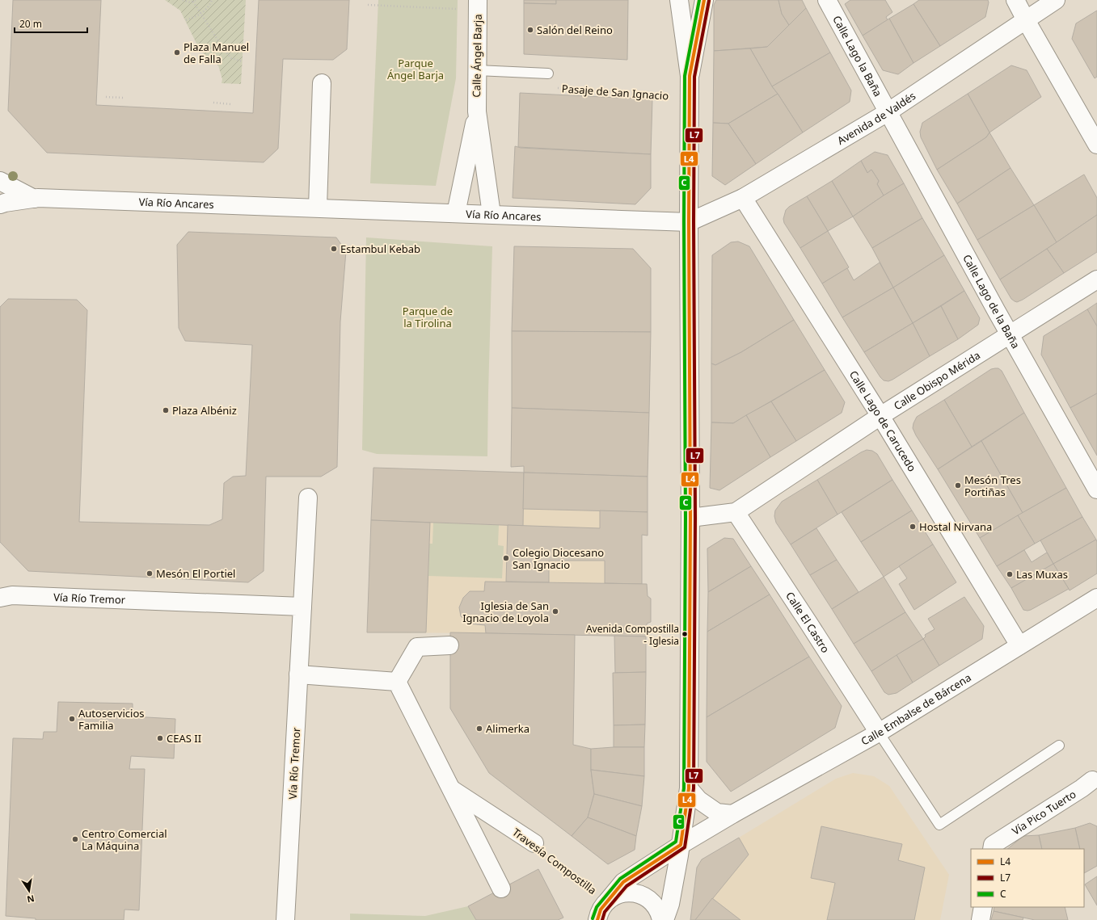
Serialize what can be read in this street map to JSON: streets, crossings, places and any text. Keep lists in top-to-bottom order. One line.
{"streets":{"street":["Calle Ángel Barja","Calle Lago la Baña","Avenida de Valdés","Vía Río Ancares","Calle Lago de la Baña","Calle Obispo Mérida","Calle Lago de Carucedo","Vía Río Tremor","Calle El Castro","Calle Embalse de Bárcena","Vía Pico Tuerto","Travesía Compostilla"],"path":["Pasaje de San Ignacio"]},"crossings":[["Calle Ángel Barja","Vía Río Ancares"],["Calle Lago la Baña","Avenida de Valdés"],["Calle Lago la Baña","Calle Lago de la Baña"],["Avenida de Valdés","Vía Río Ancares"],["Avenida de Valdés","Calle Lago de la Baña"],["Avenida de Valdés","Calle Lago de Carucedo"],["Calle Lago de la Baña","Calle Obispo Mérida"],["Calle Obispo Mérida","Calle Lago de Carucedo"],["Calle Obispo Mérida","Calle El Castro"],["Calle Lago de Carucedo","Calle Embalse de Bárcena"],["Calle El Castro","Calle Embalse de Bárcena"],["Calle Embalse de Bárcena","Travesía Compostilla"]],"parks":["Parque Ángel Barja","Parque de la Tirolina"],"places":["Salón del Reino","Plaza Manuel de Falla","Estambul Kebab","Plaza Albéniz","Mesón Tres Portiñas","Hostal Nirvana","Colegio Diocesano San Ignacio","Mesón El Portiel","Las Muxas","Iglesia de San Ignacio de Loyola","Avenida Compostilla - Iglesia","Autoservicios Familia","Alimerka","CEAS II","Centro Comercial La Máquina"],"lines":["transit line L4","transit line C","transit line L7"],"legend":["L4","L7","C"],"scale_bar":"20 m","north":"bottom"}
